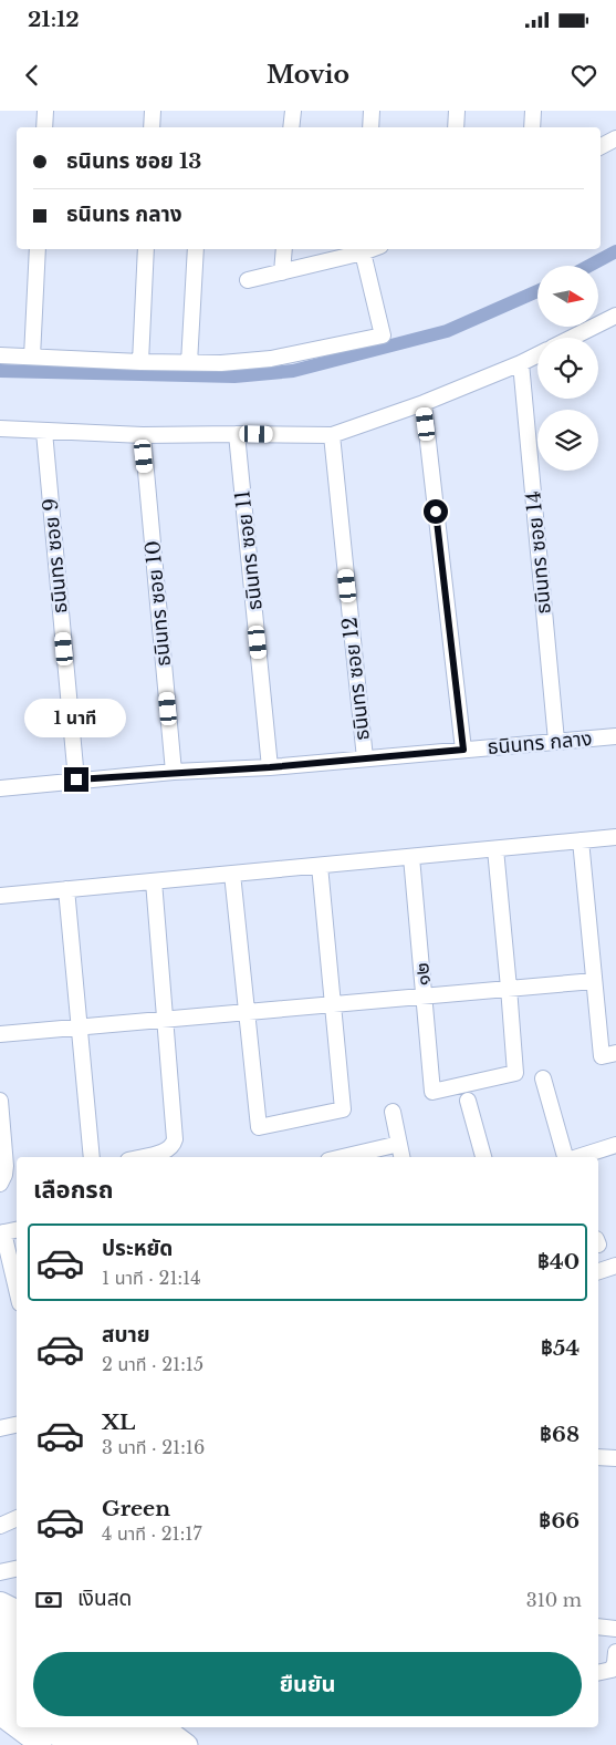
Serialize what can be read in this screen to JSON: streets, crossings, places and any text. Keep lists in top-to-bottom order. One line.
{"streets":{"street":["ธนินทร ซอย 11","ธนินทร ซอย 14","ธนินทร ซอย 9","ธนินทร ซอย 10","ธนินทร ซอย 12","ธนินทร กลาง","๑๒"]},"crossings":[["ธนินทร ซอย 11","ธนินทร กลาง"],["ธนินทร ซอย 14","ธนินทร กลาง"],["ธนินทร ซอย 9","ธนินทร กลาง"],["ธนินทร ซอย 10","ธนินทร กลาง"],["ธนินทร ซอย 12","ธนินทร กลาง"]],"north":"right","page":{"status":"21:12","header":"Movio","banner":["ธนินทร ซอย 13","ธนินทร กลาง"],"bubble":"1 นาที","heading":"เลือกรถ","list":[{"name":"ประหยัด","note":"1 นาที · 21:14","value":"฿40"},{"name":"สบาย","note":"2 นาที · 21:15","value":"฿54"},{"name":"XL","note":"3 นาที · 21:16","value":"฿68"},{"name":"Green","note":"4 นาที · 21:17","value":"฿66"}],"pay":["เงินสด","310 m"],"buttons":"ยืนยัน"}}
